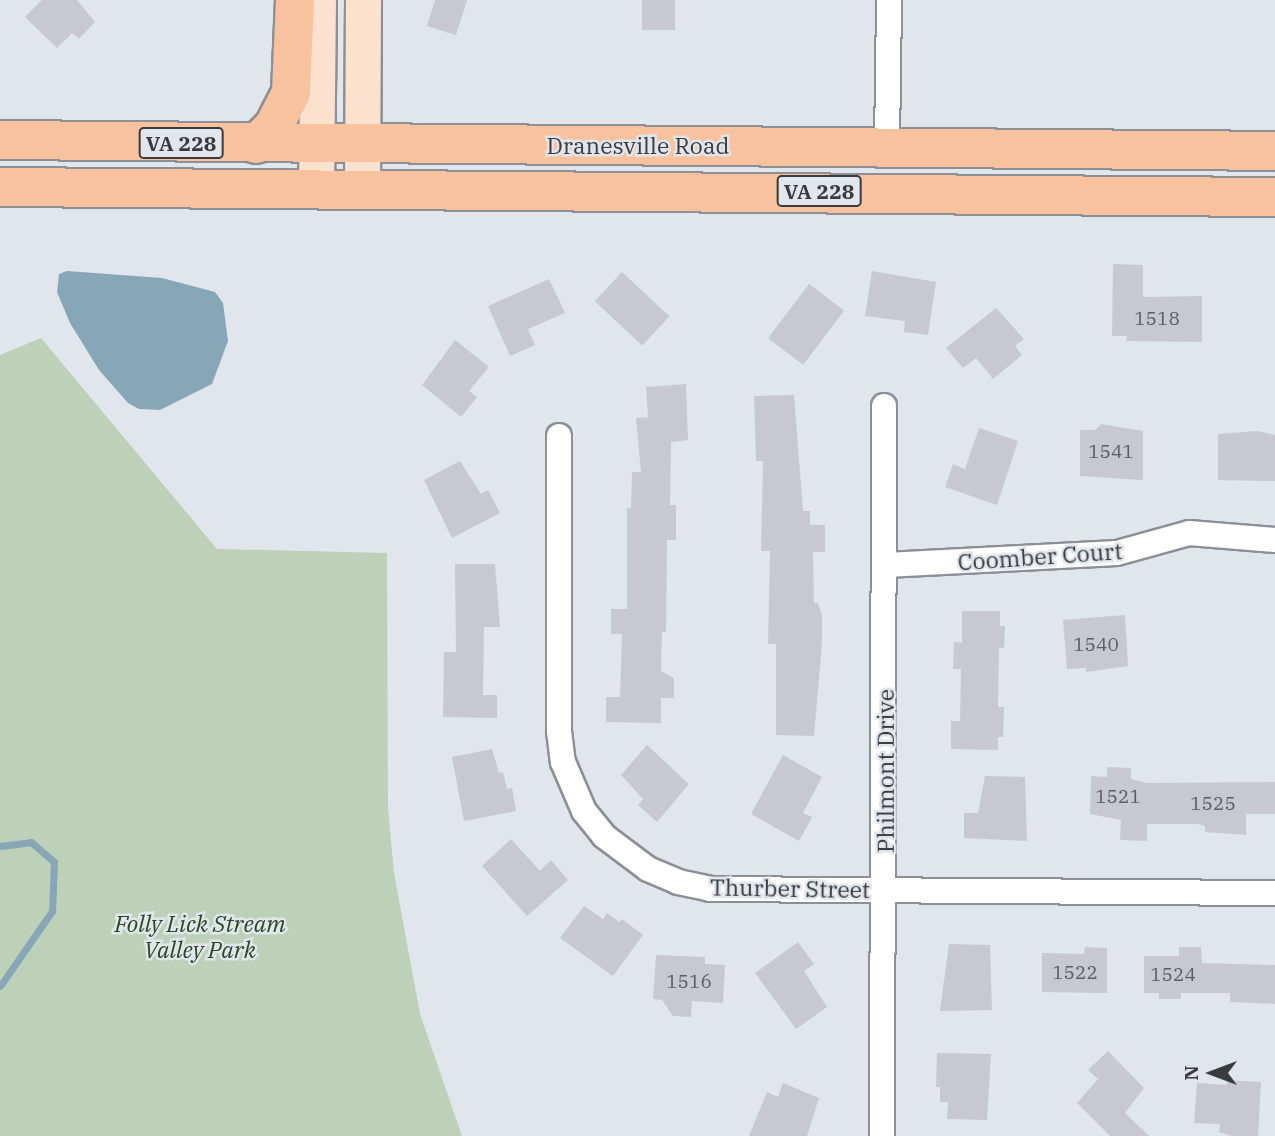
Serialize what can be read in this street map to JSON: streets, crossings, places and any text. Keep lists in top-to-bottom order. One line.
{"streets":{"main road":["VA 228","Dranesville Road"],"street":["Coomber Court","Philmont Drive","Thurber Street"]},"crossings":[["Coomber Court","Philmont Drive"],["Philmont Drive","Thurber Street"]],"parks":["Folly Lick Stream Valley Park"],"house_numbers":["1518","1541","1540","1521","1525","1522","1524","1516"],"north":"left"}
